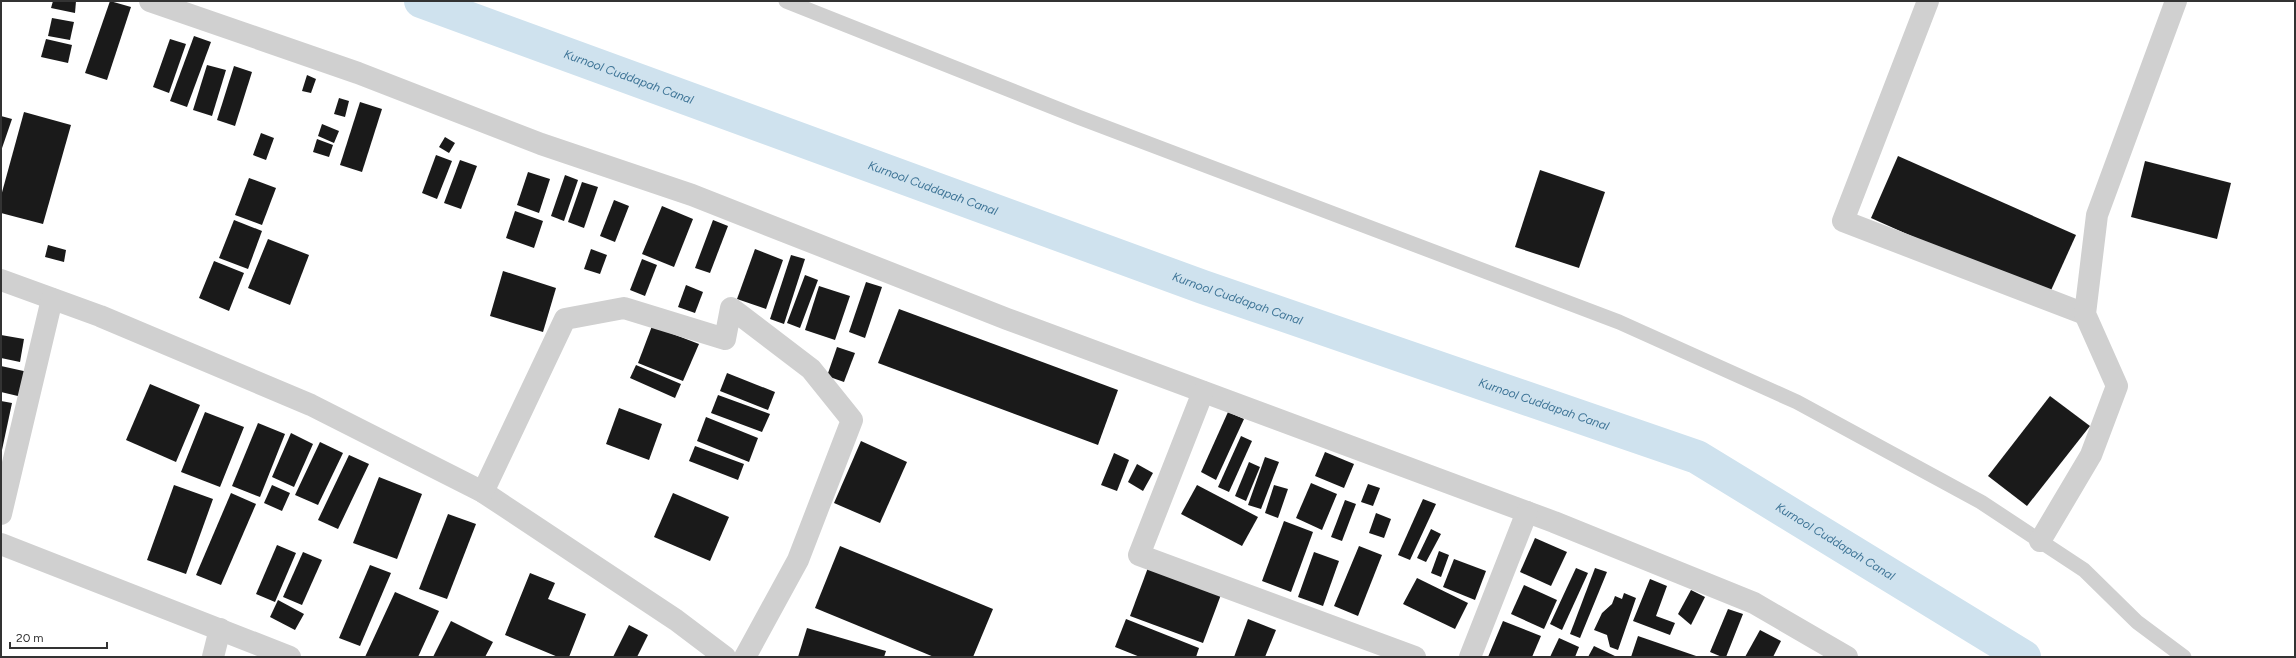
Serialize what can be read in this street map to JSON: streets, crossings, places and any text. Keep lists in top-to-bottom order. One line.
{"water":["Kurnool Cuddapah Canal"],"scale_bar":"20 m"}
